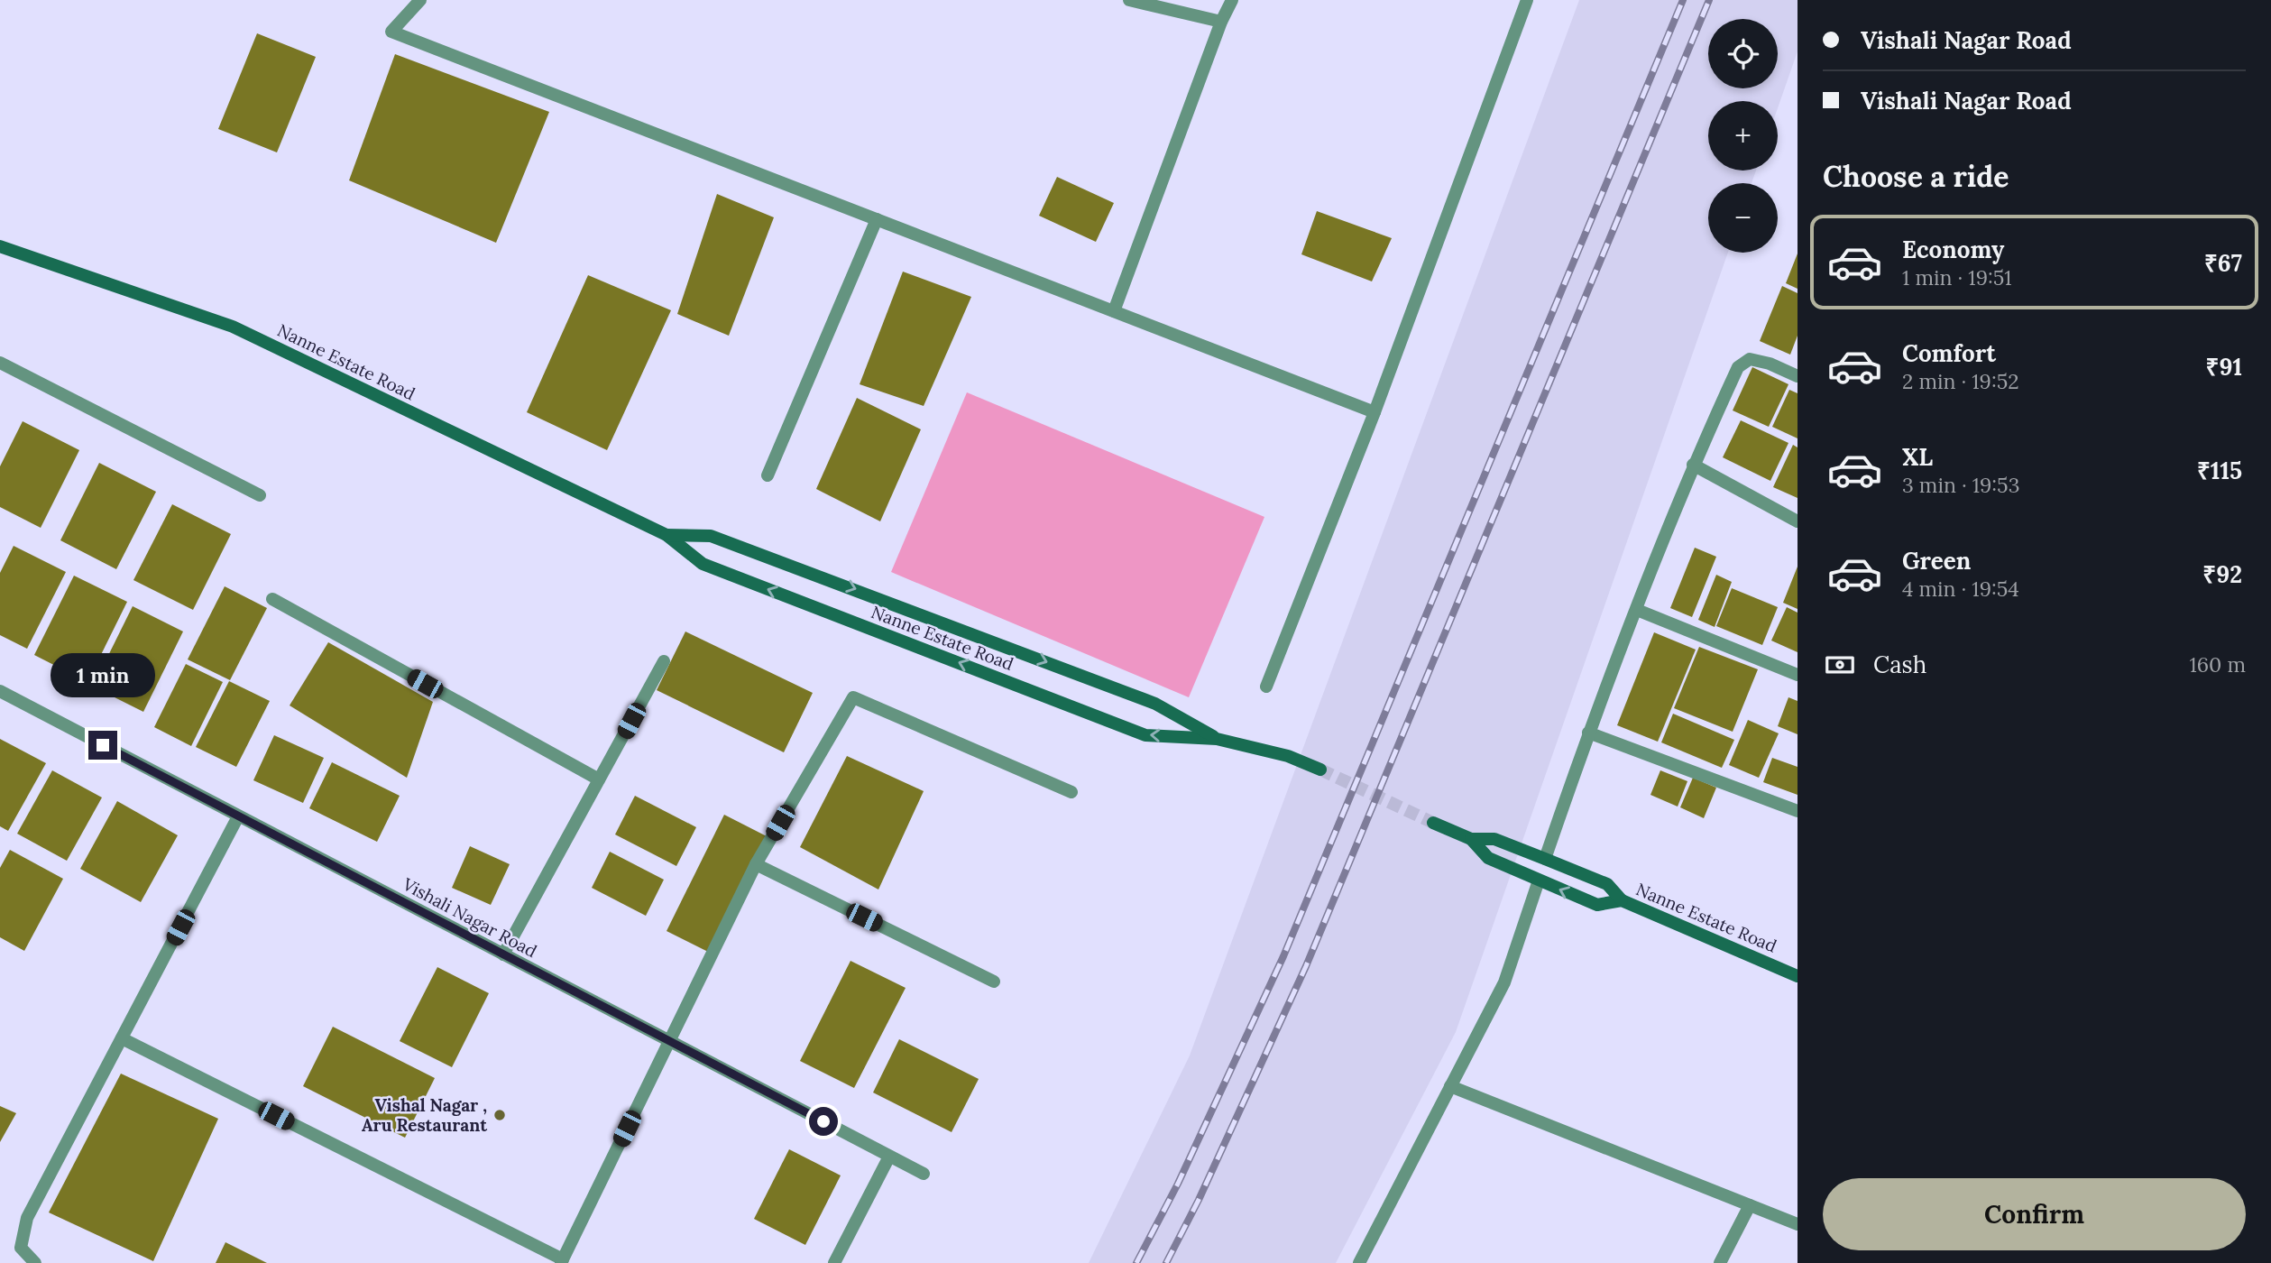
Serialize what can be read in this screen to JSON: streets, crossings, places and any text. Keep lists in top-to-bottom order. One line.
{"streets":{"street":["Nanne Estate Road","Vishali Nagar Road"]},"places":["Vishal Nagar , Aru Restaurant"],"page":{"banner":["Vishali Nagar Road","Vishali Nagar Road"],"map_buttons":["+","−"],"heading":"Choose a ride","list":[{"name":"Economy","note":"1 min · 19:51","value":"₹67"},{"name":"Comfort","note":"2 min · 19:52","value":"₹91"},{"name":"XL","note":"3 min · 19:53","value":"₹115"},{"name":"Green","note":"4 min · 19:54","value":"₹92"}],"pay":["Cash","160 m"],"bubble":"1 min","buttons":"Confirm"}}
